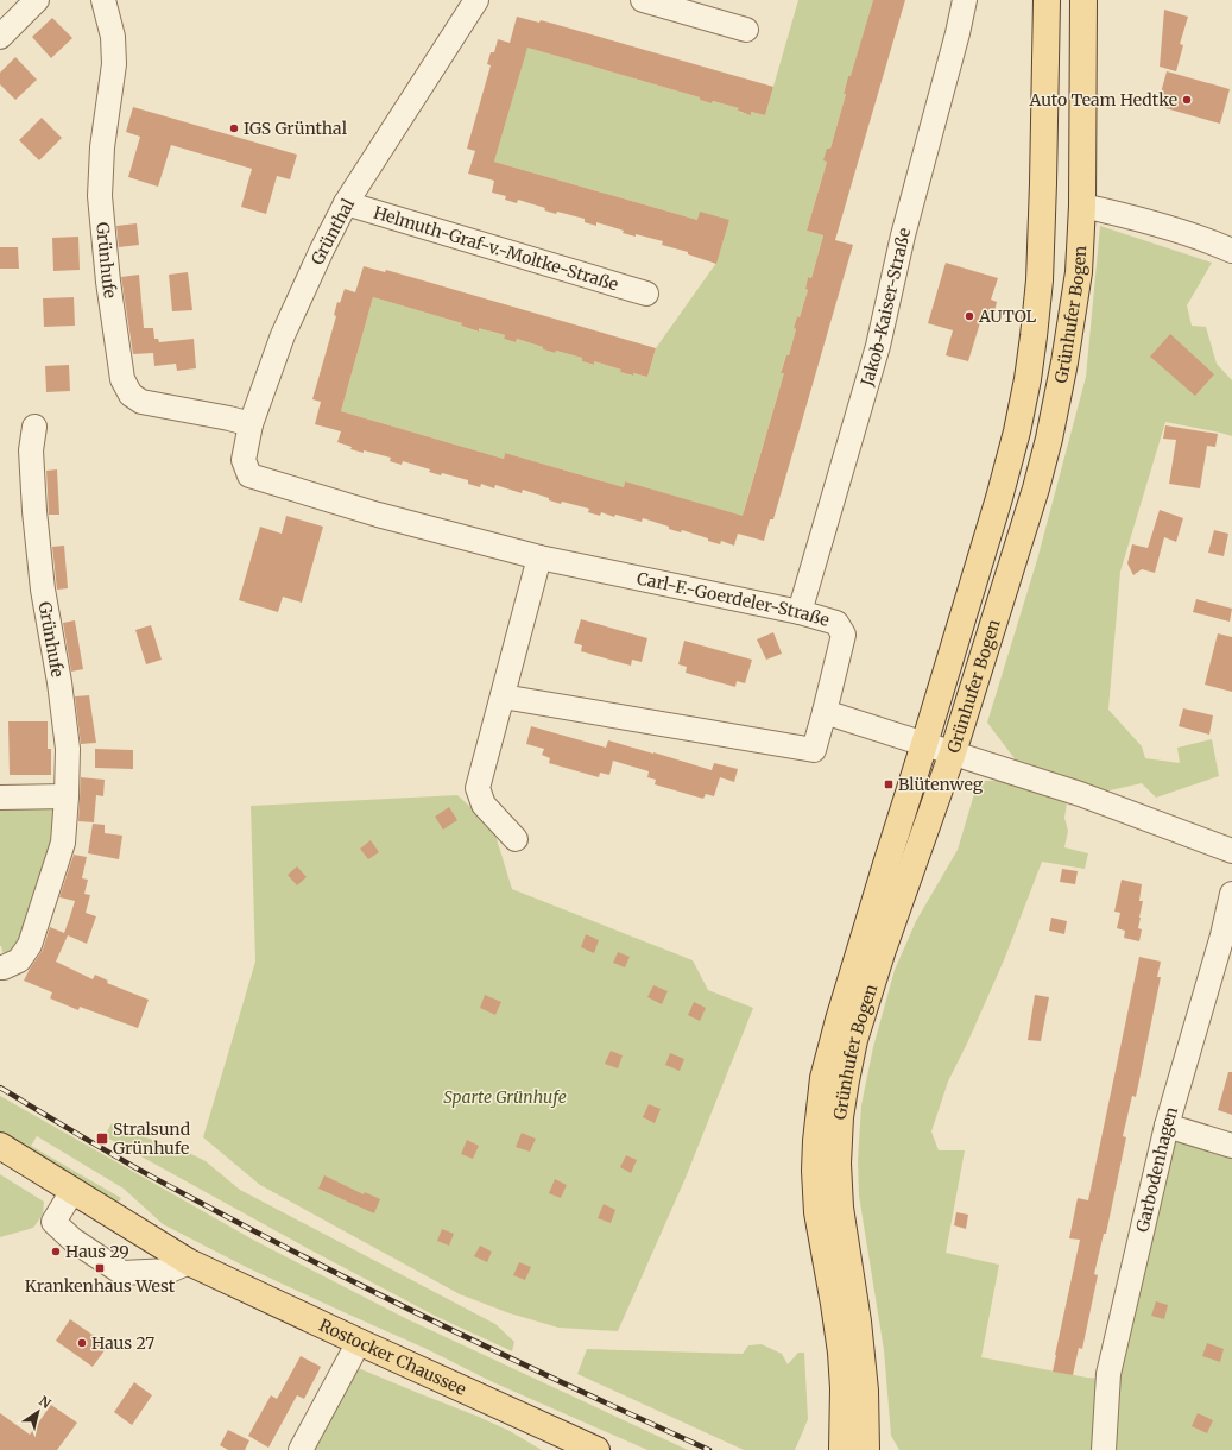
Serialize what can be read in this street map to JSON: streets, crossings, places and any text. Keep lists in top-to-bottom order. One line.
{"streets":{"main road":["Grünhufer Bogen","Rostocker Chaussee"],"street":["Grünthal","Helmuth-Graf-v.-Moltke-Straße","Grünhufe","Jakob-Kaiser-Straße","Carl-F.-Goerdeler-Straße","Garbodenhagen"]},"crossings":[["Grünthal","Helmuth-Graf-v.-Moltke-Straße"],["Grünthal","Grünhufe"],["Grünthal","Carl-F.-Goerdeler-Straße"],["Jakob-Kaiser-Straße","Carl-F.-Goerdeler-Straße"]],"parks":["Sparte Grünhufe"],"places":{"other":["Auto Team Hedtke","IGS Grünthal","AUTOL","Haus 29","Haus 27"],"transit":["Blütenweg","Stralsund Grünhufe","Krankenhaus West"]},"north":"top right"}
